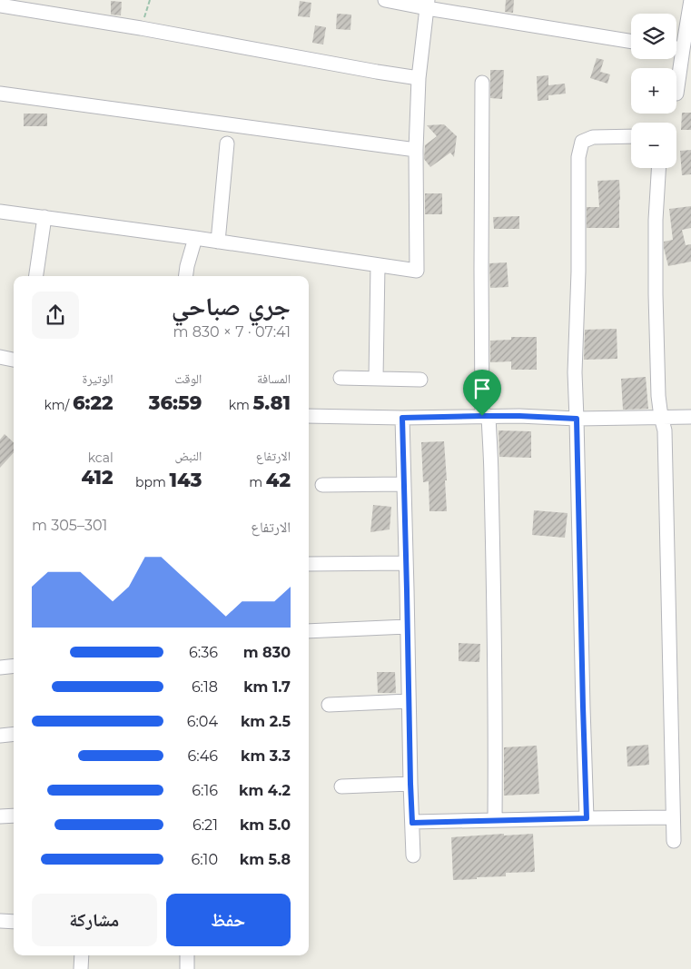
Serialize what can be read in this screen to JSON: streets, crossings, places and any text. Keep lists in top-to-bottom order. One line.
{"page":{"map_buttons":["+","−"],"heading":["جري صباحي","07:41 · 7 × 830 m"],"stats":[["المسافة","5.81 km"],["الوقت","36:59"],["الوتيرة","6:22 /km"],["الارتفاع","42 m"],["النبض","143 bpm"],["kcal","412"]],"chart":["الارتفاع","301–305 m"],"list":[{"name":"830 m","note":"6:36"},{"name":"1.7 km","note":"6:18"},{"name":"2.5 km","note":"6:04"},{"name":"3.3 km","note":"6:46"},{"name":"4.2 km","note":"6:16"},{"name":"5.0 km","note":"6:21"},{"name":"5.8 km","note":"6:10"}],"buttons":["حفظ","مشاركة"]}}
